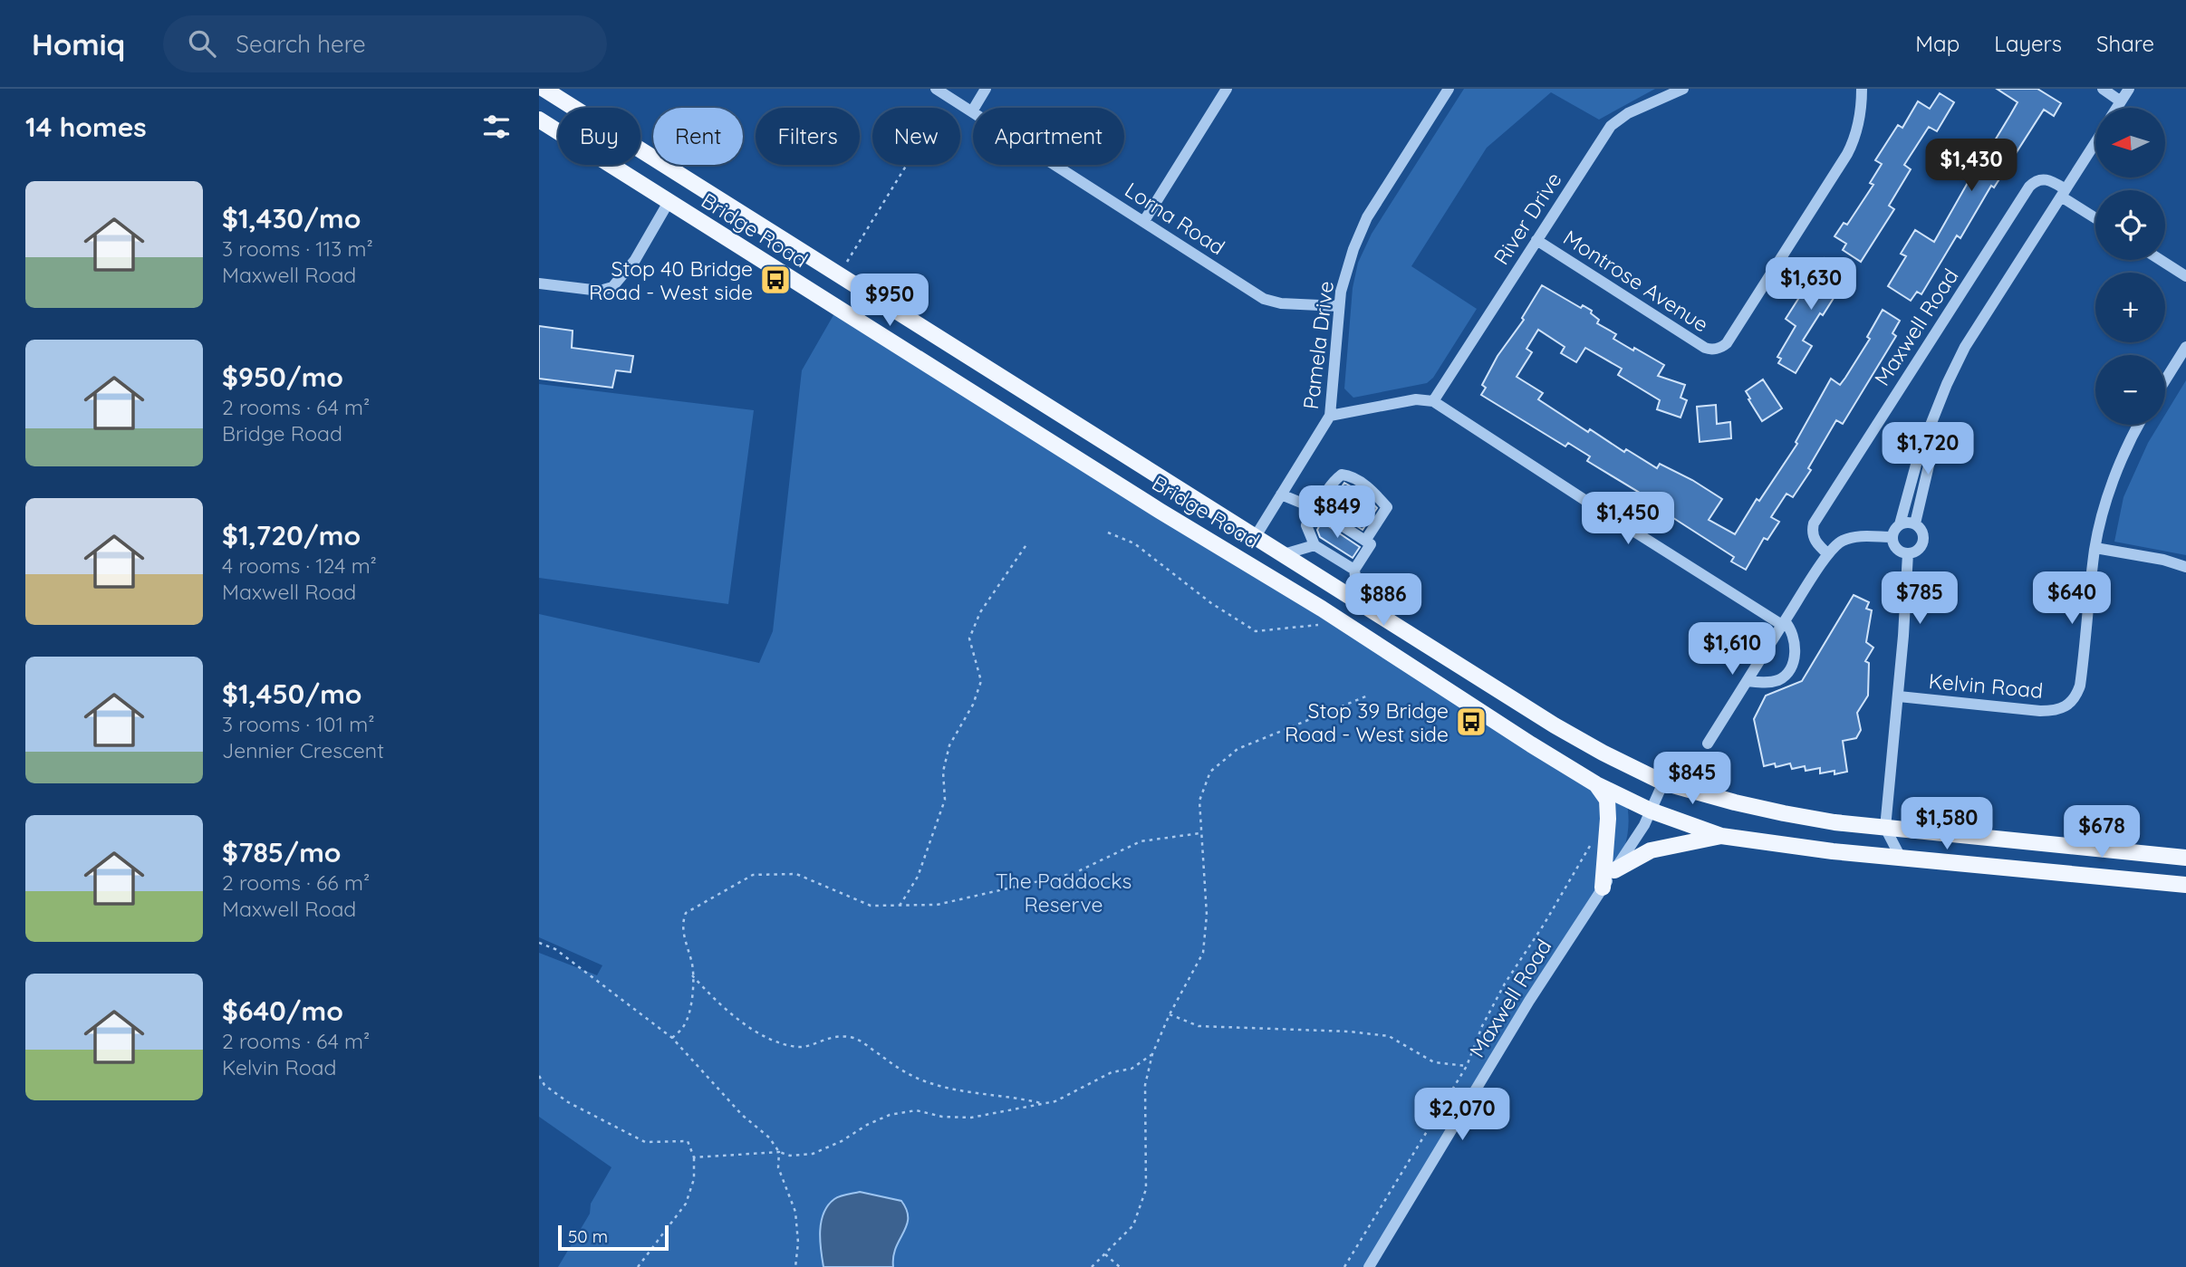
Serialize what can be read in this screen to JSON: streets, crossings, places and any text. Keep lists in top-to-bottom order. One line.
{"streets":{"main road":["Bridge Road"],"street":["Lorna Road","River Drive","Montrose Avenue","Maxwell Road","Pamela Drive","Kelvin Road"]},"crossings":[["Lorna Road","Pamela Drive"],["River Drive","Montrose Avenue"],["Bridge Road","Maxwell Road"],["Bridge Road","Pamela Drive"]],"parks":["The Paddocks Reserve"],"places":{"bus stop":["Stop 40 Bridge Road - West side","Stop 39 Bridge Road - West side"]},"scale_bar":"50 m","north":"left","page":{"header":"Homiq","search":"Search here","nav":["Map","Layers","Share"],"heading":"14 homes","map_buttons":["+","−"],"chip":["Buy","Rent","Filters","New","Apartment"],"price":["$1,430","$1,630","$950","$1,720","$849","$1,450","$785","$640","$886","$1,610","$845","$1,580","$678","$2,070"],"list":[{"name":"$1,430/mo","note":"3 rooms · 113 m² · Maxwell Road"},{"name":"$950/mo","note":"2 rooms · 64 m² · Bridge Road"},{"name":"$1,720/mo","note":"4 rooms · 124 m² · Maxwell Road"},{"name":"$1,450/mo","note":"3 rooms · 101 m² · Jennier Crescent"},{"name":"$785/mo","note":"2 rooms · 66 m² · Maxwell Road"},{"name":"$640/mo","note":"2 rooms · 64 m² · Kelvin Road"}],"scale":"50 m"}}
